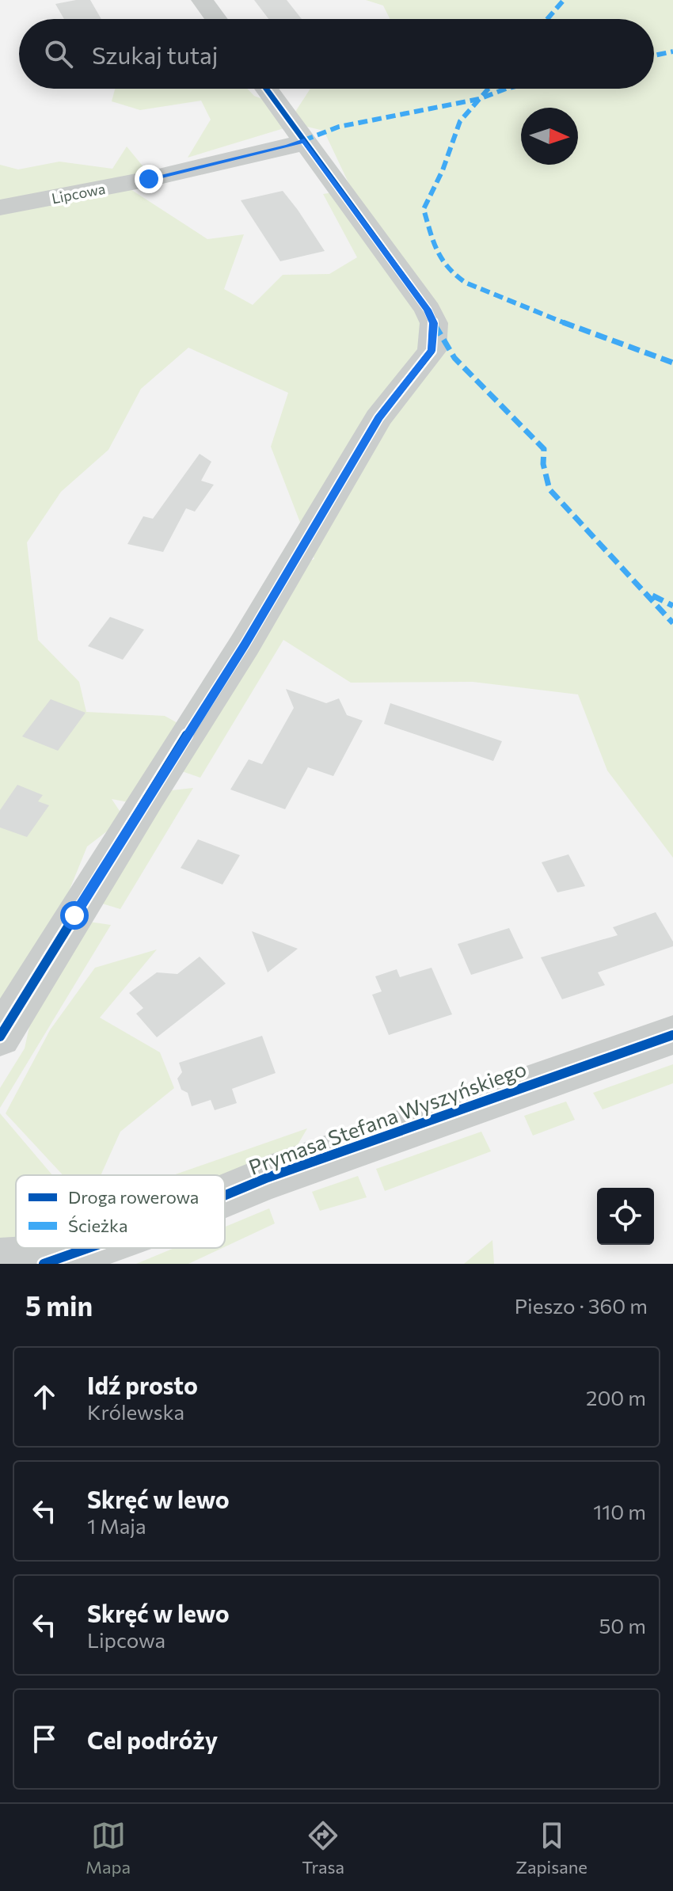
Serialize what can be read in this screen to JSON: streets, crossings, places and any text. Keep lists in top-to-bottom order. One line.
{"streets":{"street":["Lipcowa","Prymasa Stefana Wyszyńskiego"]},"legend":["Droga rowerowa","Ścieżka"],"north":"right","page":{"search":"Szukaj tutaj","heading":["5 min","Pieszo · 360 m"],"list":[["Idź prosto","Królewska","200 m"],["Skręć w lewo","1 Maja","110 m"],["Skręć w lewo","Lipcowa","50 m"],"Cel podróży"],"nav":["Mapa","Trasa","Zapisane"]}}
